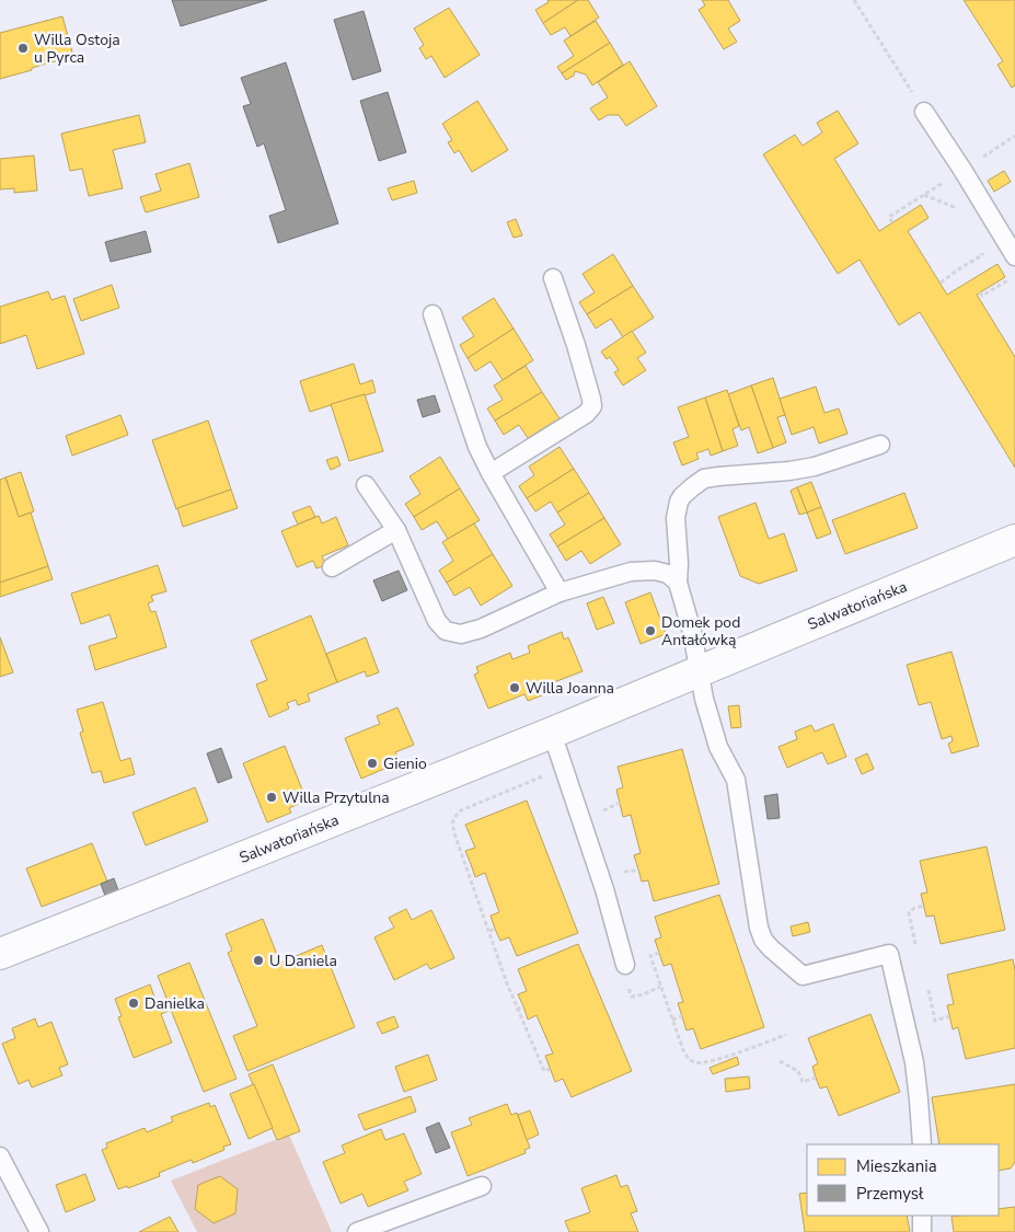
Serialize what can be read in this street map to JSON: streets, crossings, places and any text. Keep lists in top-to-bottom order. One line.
{"streets":{"street":["Salwatoriańska"]},"places":["Willa Ostoja u Pyrca","Domek pod Antałówką","Willa Joanna","Gienio","Willa Przytulna","U Daniela","Danielka"],"legend":["Mieszkania","Przemysł"]}
